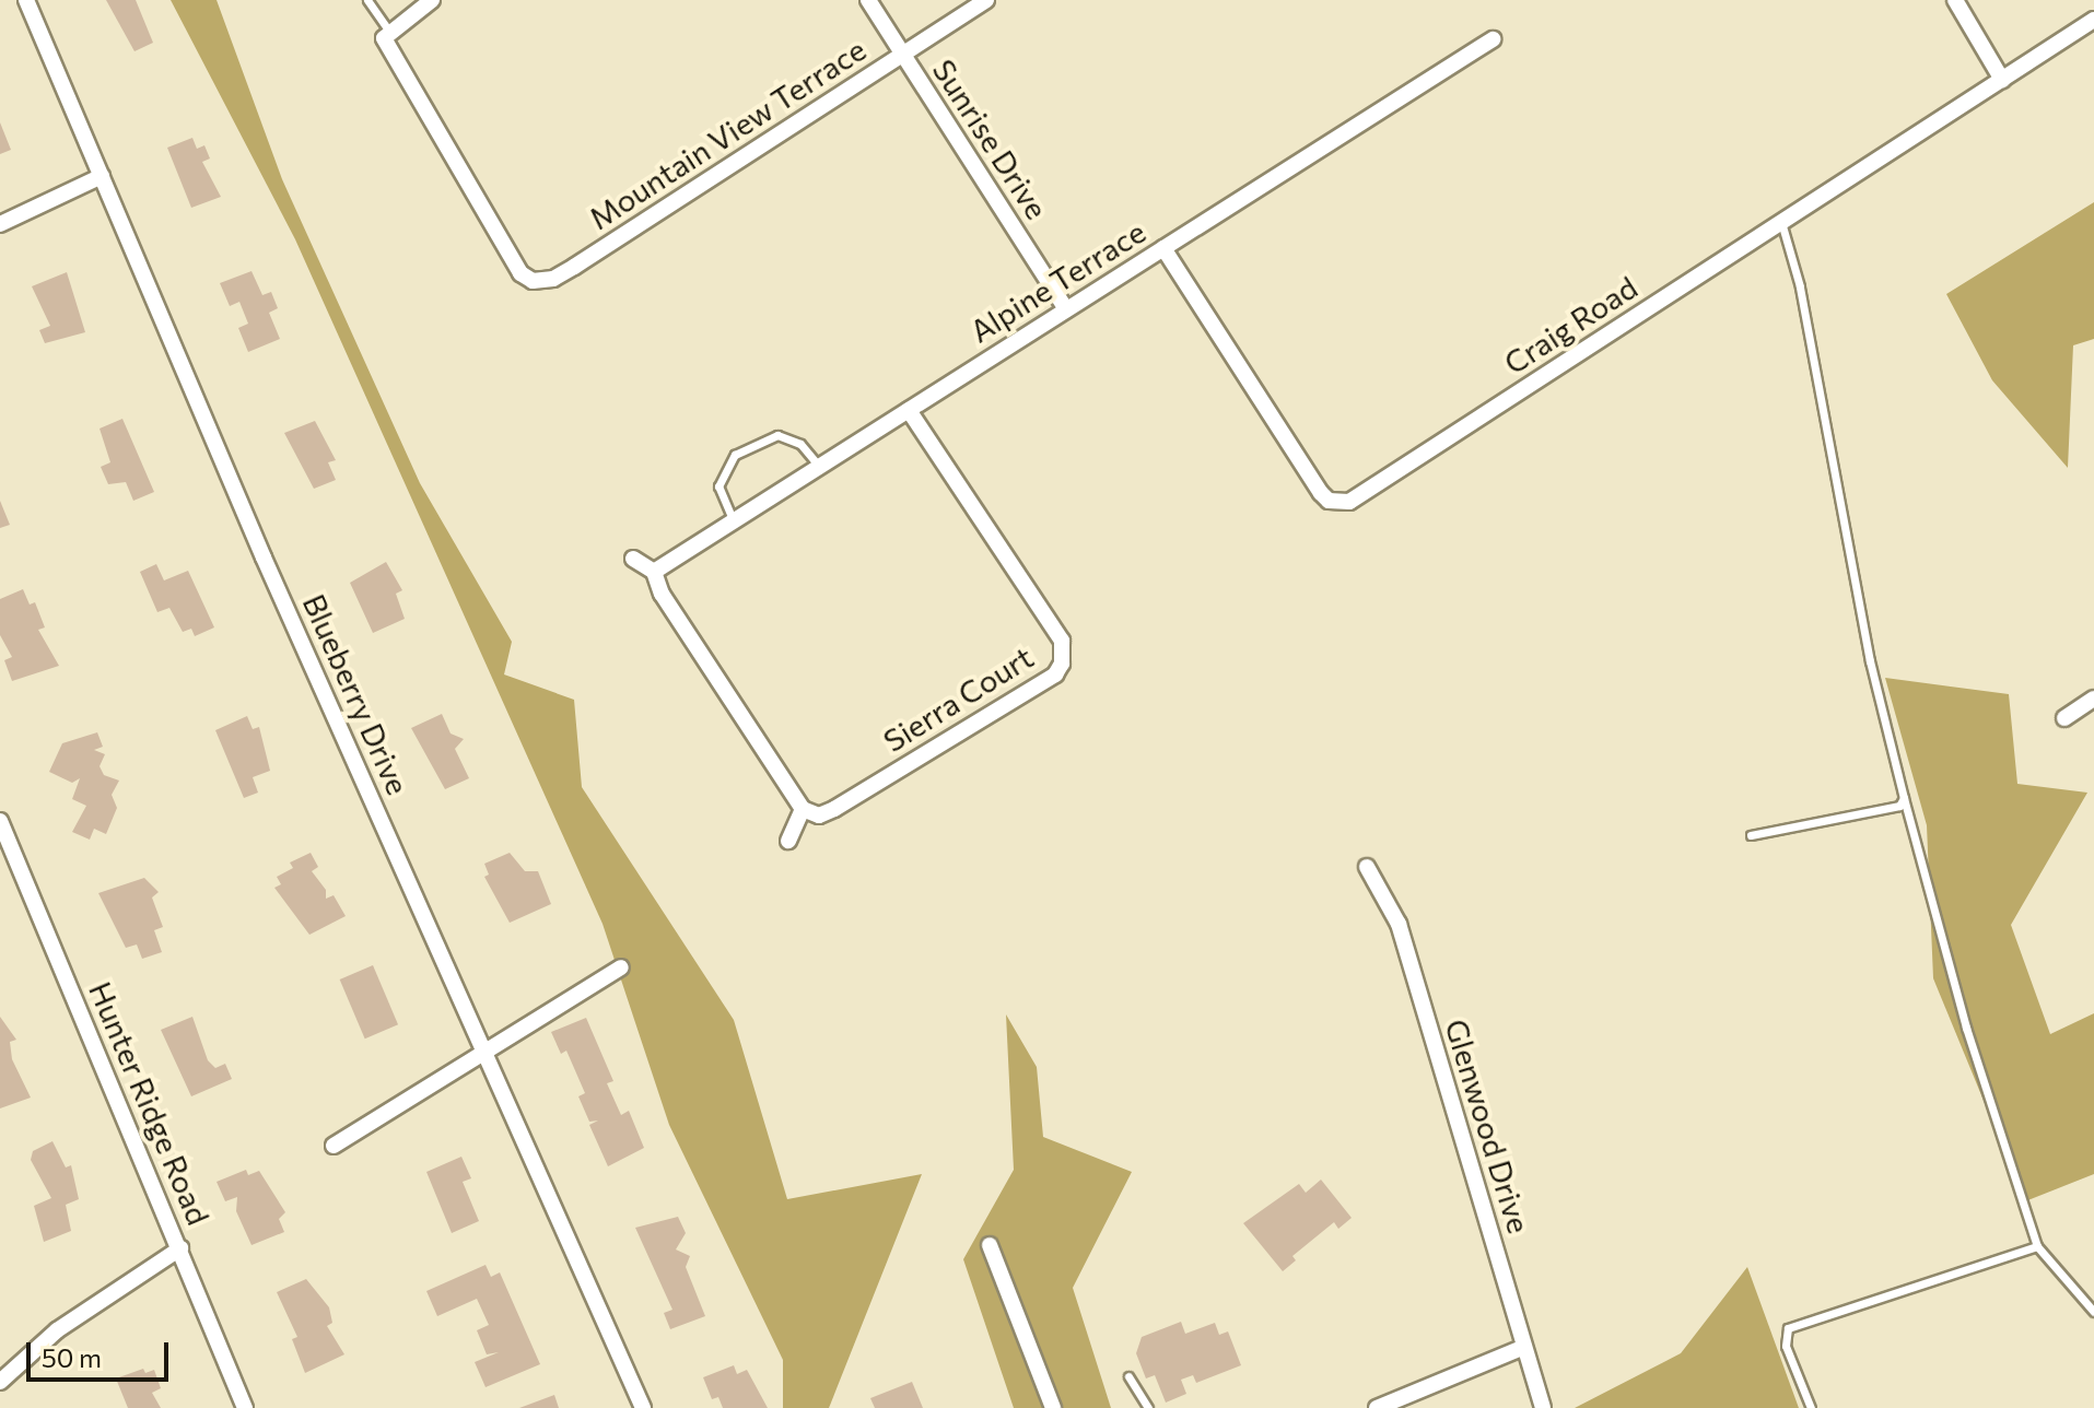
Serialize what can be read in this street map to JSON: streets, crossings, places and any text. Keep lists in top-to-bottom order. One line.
{"streets":{"street":["Mountain View Terrace","Sunrise Drive","Alpine Terrace","Craig Road","Blueberry Drive","Sierra Court","Hunter Ridge Road","Glenwood Drive"]},"crossings":[["Mountain View Terrace","Sunrise Drive"],["Sunrise Drive","Alpine Terrace"],["Alpine Terrace","Craig Road"],["Alpine Terrace","Sierra Court"]],"scale_bar":"50 m"}
